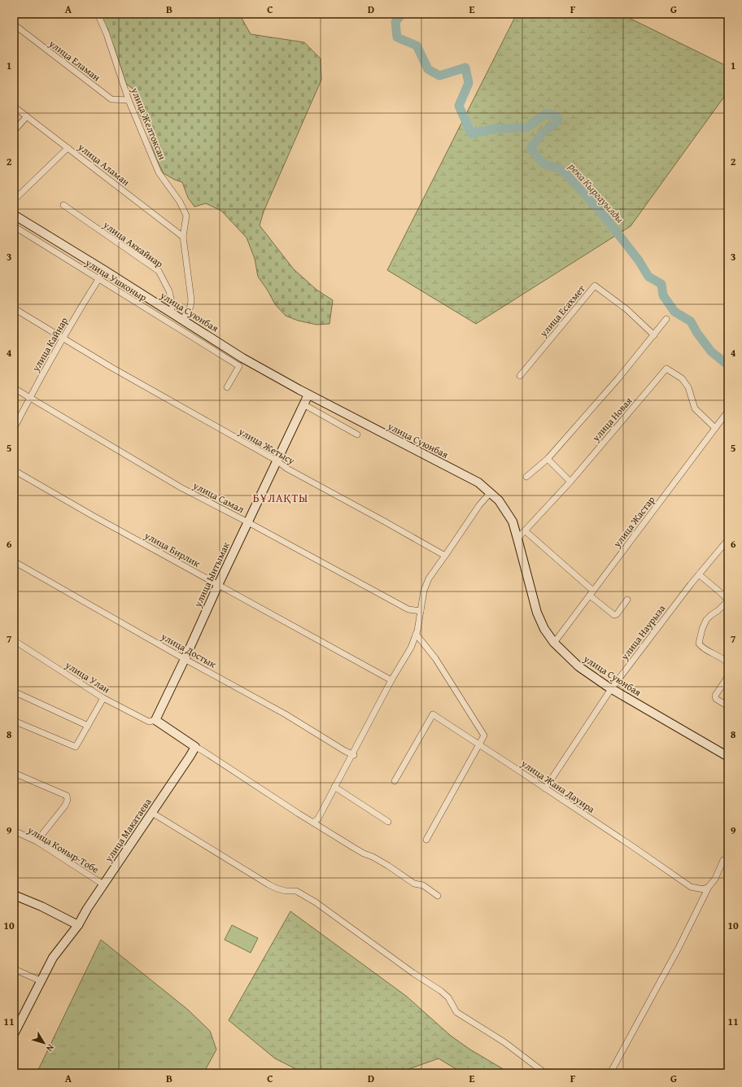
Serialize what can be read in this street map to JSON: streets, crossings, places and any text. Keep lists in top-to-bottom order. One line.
{"streets":{"main road":["улица Суюнбая","улица Ынтымак","улица Макатаева"],"street":["улица Еламан","улица Желтоксан","улица Аламан","улица Аккайнар","улица Ушконыр","улица Есахмет","улица Кайнар","улица Новая","улица Жетысу","улица Самал","улица Жастар","улица Бирлик","улица Наурыза","улица Достык","улица Улан","улица Жана Дауира","улица Коныр-Тобе"]},"crossings":[["улица Еламан","улица Желтоксан"],["улица Желтоксан","улица Аламан"],["улица Желтоксан","улица Суюнбая"],["улица Аккайнар","улица Суюнбая"],["улица Ушконыр","улица Кайнар"],["улица Суюнбая","улица Кайнар"],["улица Суюнбая","улица Новая"],["улица Суюнбая","улица Жастар"],["улица Суюнбая","улица Ынтымак"],["улица Суюнбая","улица Наурыза"],["улица Кайнар","улица Жетысу"],["улица Кайнар","улица Самал"],["улица Новая","улица Жастар"],["улица Жетысу","улица Ынтымак"],["улица Самал","улица Ынтымак"],["улица Бирлик","улица Ынтымак"],["улица Ынтымак","улица Достык"],["улица Ынтымак","улица Улан"],["улица Наурыза","улица Жана Дауира"],["улица Макатаева","улица Коныр-Тобе"]],"districts":["БҰЛАҚТЫ"],"water":["река Кыргауылды"],"north":"bottom right","grid":{"columns":["A","B","C","D","E","F","G"],"rows":["1","2","3","4","5","6","7","8","9","10","11"]}}
